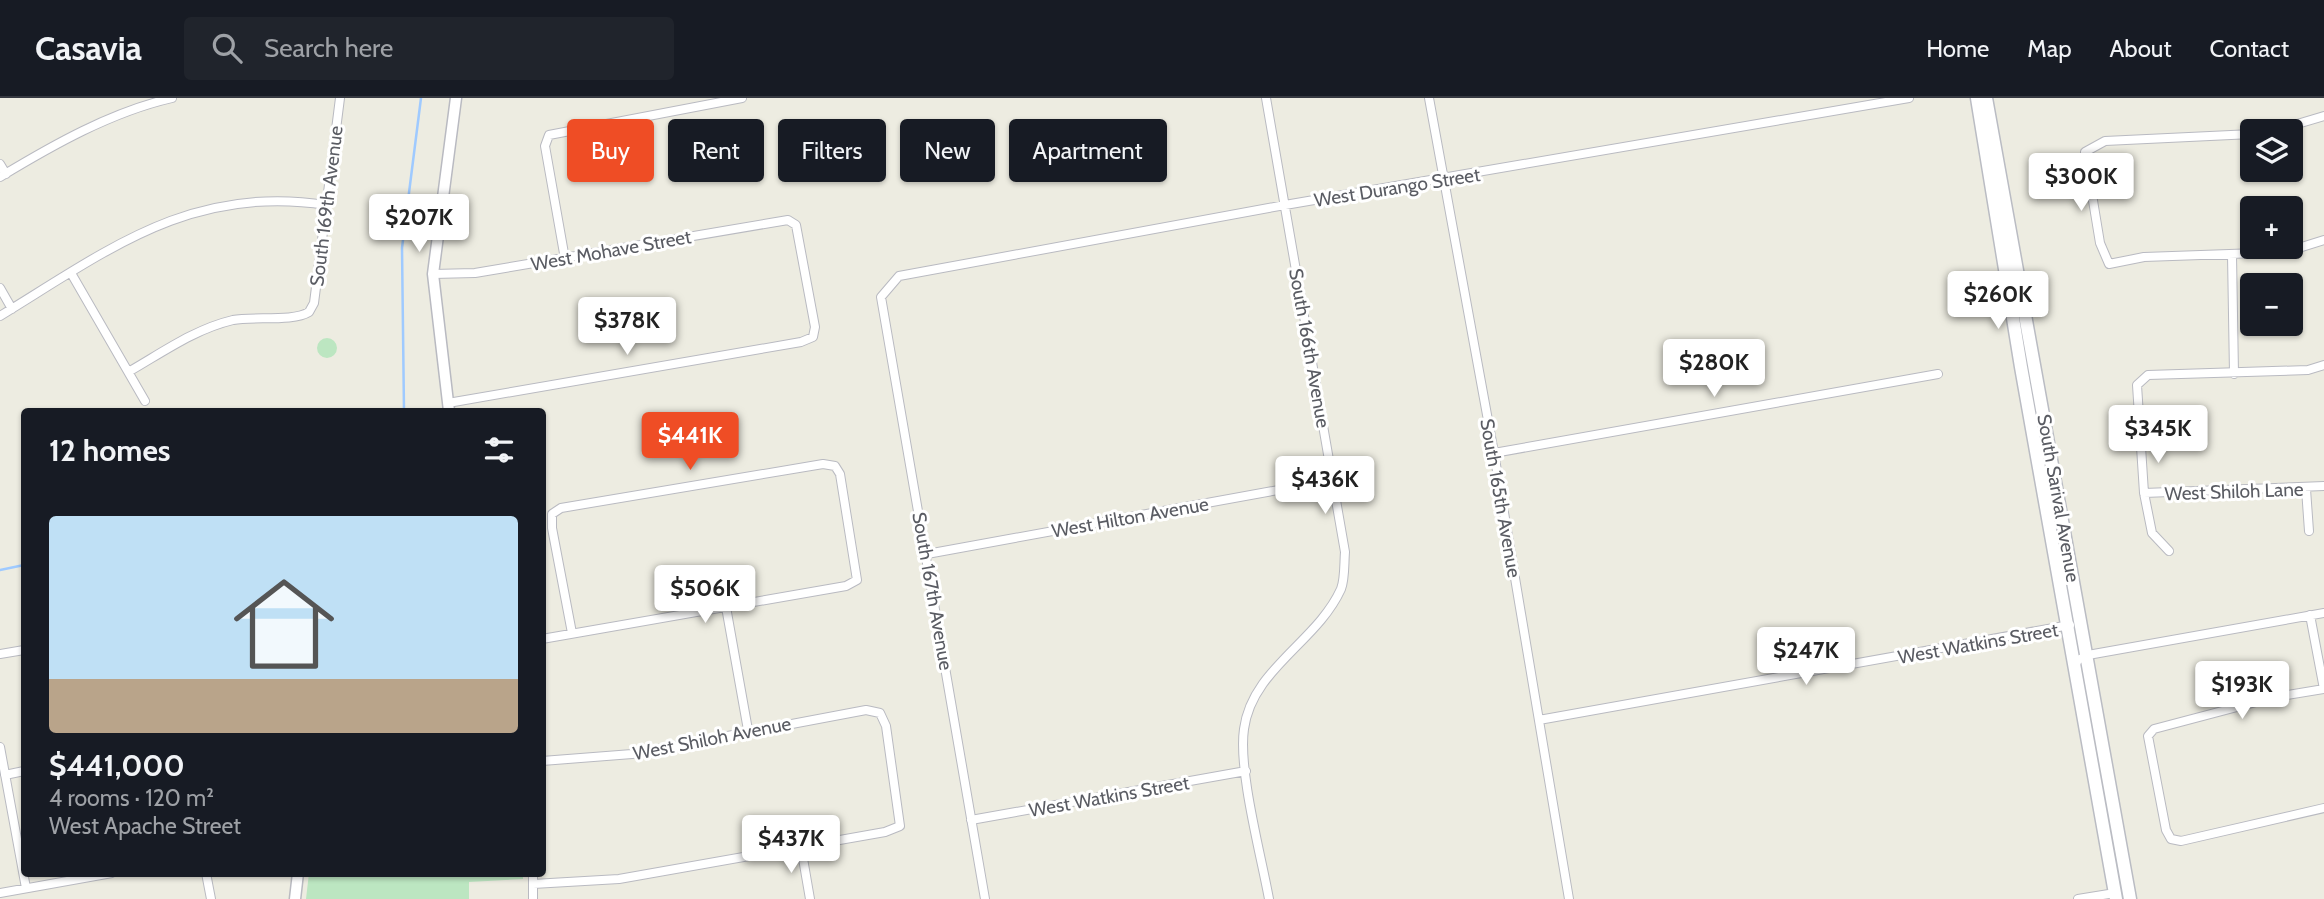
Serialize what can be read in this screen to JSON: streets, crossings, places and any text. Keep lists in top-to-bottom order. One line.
{"streets":{"main road":["South Sarival Avenue"],"street":["West Durango Street","South 169th Avenue","West Mohave Street","South 166th Avenue","West Shiloh Lane","South 165th Avenue","West Hilton Avenue","South 167th Avenue","West Watkins Street","West Shiloh Avenue"]},"crossings":[["West Durango Street","South 166th Avenue"],["West Durango Street","South 165th Avenue"],["West Durango Street","South 167th Avenue"],["South 166th Avenue","West Hilton Avenue"],["South 166th Avenue","West Watkins Street"],["South 165th Avenue","West Watkins Street"],["South Sarival Avenue","West Watkins Street"],["West Hilton Avenue","South 167th Avenue"],["South 167th Avenue","West Watkins Street"]],"page":{"header":"Casavia","search":"Search here","nav":["Home","Map","About","Contact"],"map_buttons":["+","−"],"chip":["Buy","Rent","Filters","New","Apartment"],"price":["$300K","$207K","$260K","$378K","$280K","$345K","$441K","$436K","$506K","$247K","$193K","$437K"],"heading":"12 homes","list":[{"name":"$441,000","note":"4 rooms · 120 m² · West Apache Street"}]}}
